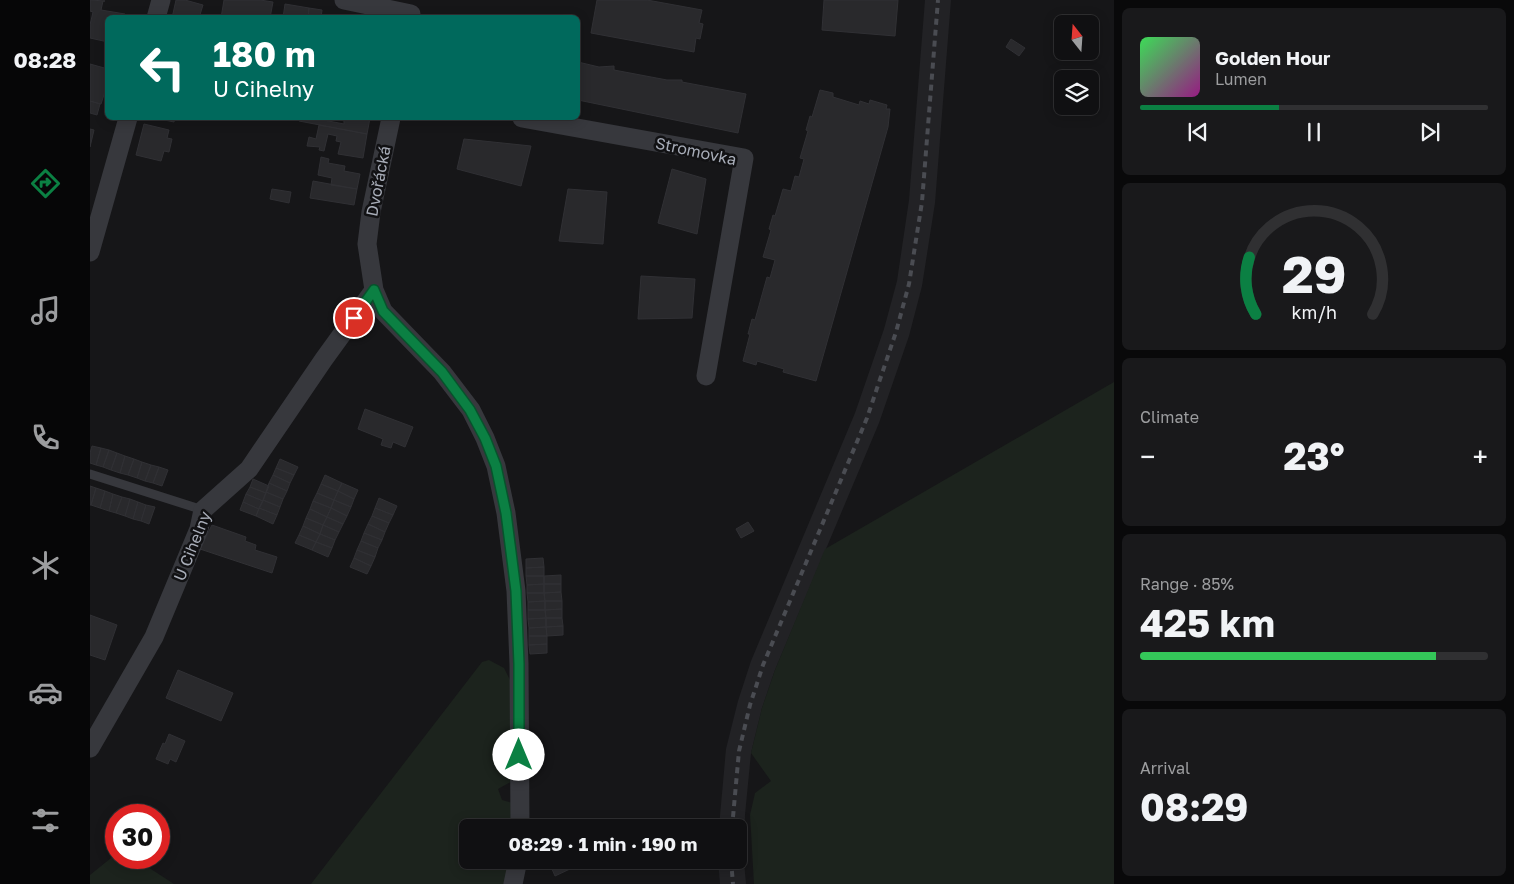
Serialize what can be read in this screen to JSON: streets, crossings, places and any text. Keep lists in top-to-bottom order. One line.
{"streets":{"street":["Stromovka","Dvořácká","U Cihelny"]},"crossings":[["Dvořácká","U Cihelny"]],"north":"top","page":{"tabs":"08:28","turn":["180 m","U Cihelny"],"song":["Golden Hour","Lumen"],"tile":["Climate",["Range · 85%","425 km"],["Arrival","08:29"]],"heat":["−","23°","+"],"limit":"30","trip":"08:29 · 1 min · 190 m","gauge":["29","km/h"]}}
